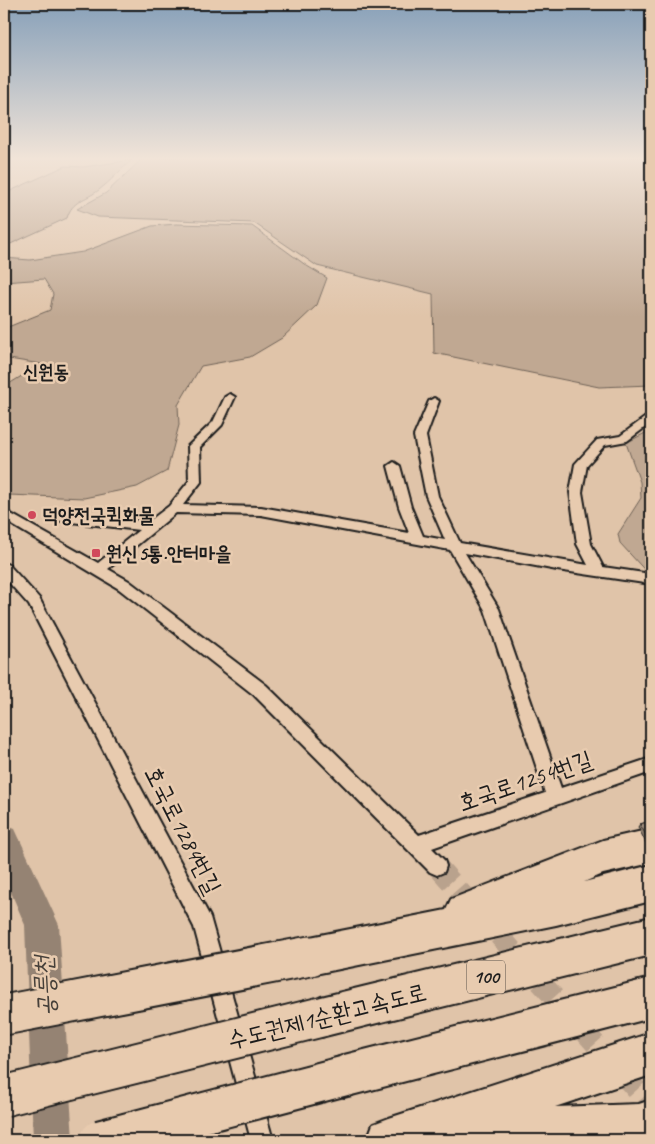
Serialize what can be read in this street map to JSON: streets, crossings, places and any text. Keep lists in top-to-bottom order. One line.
{"streets":{"highway":["100","수도권제1순환고속도로"],"street":["호국로1254번길","호국로1284번길"]},"districts":["신원동"],"water":["공릉천"],"places":{"other":["덕양전국퀵화물"],"transit":["원신5통.안터마을"]}}
